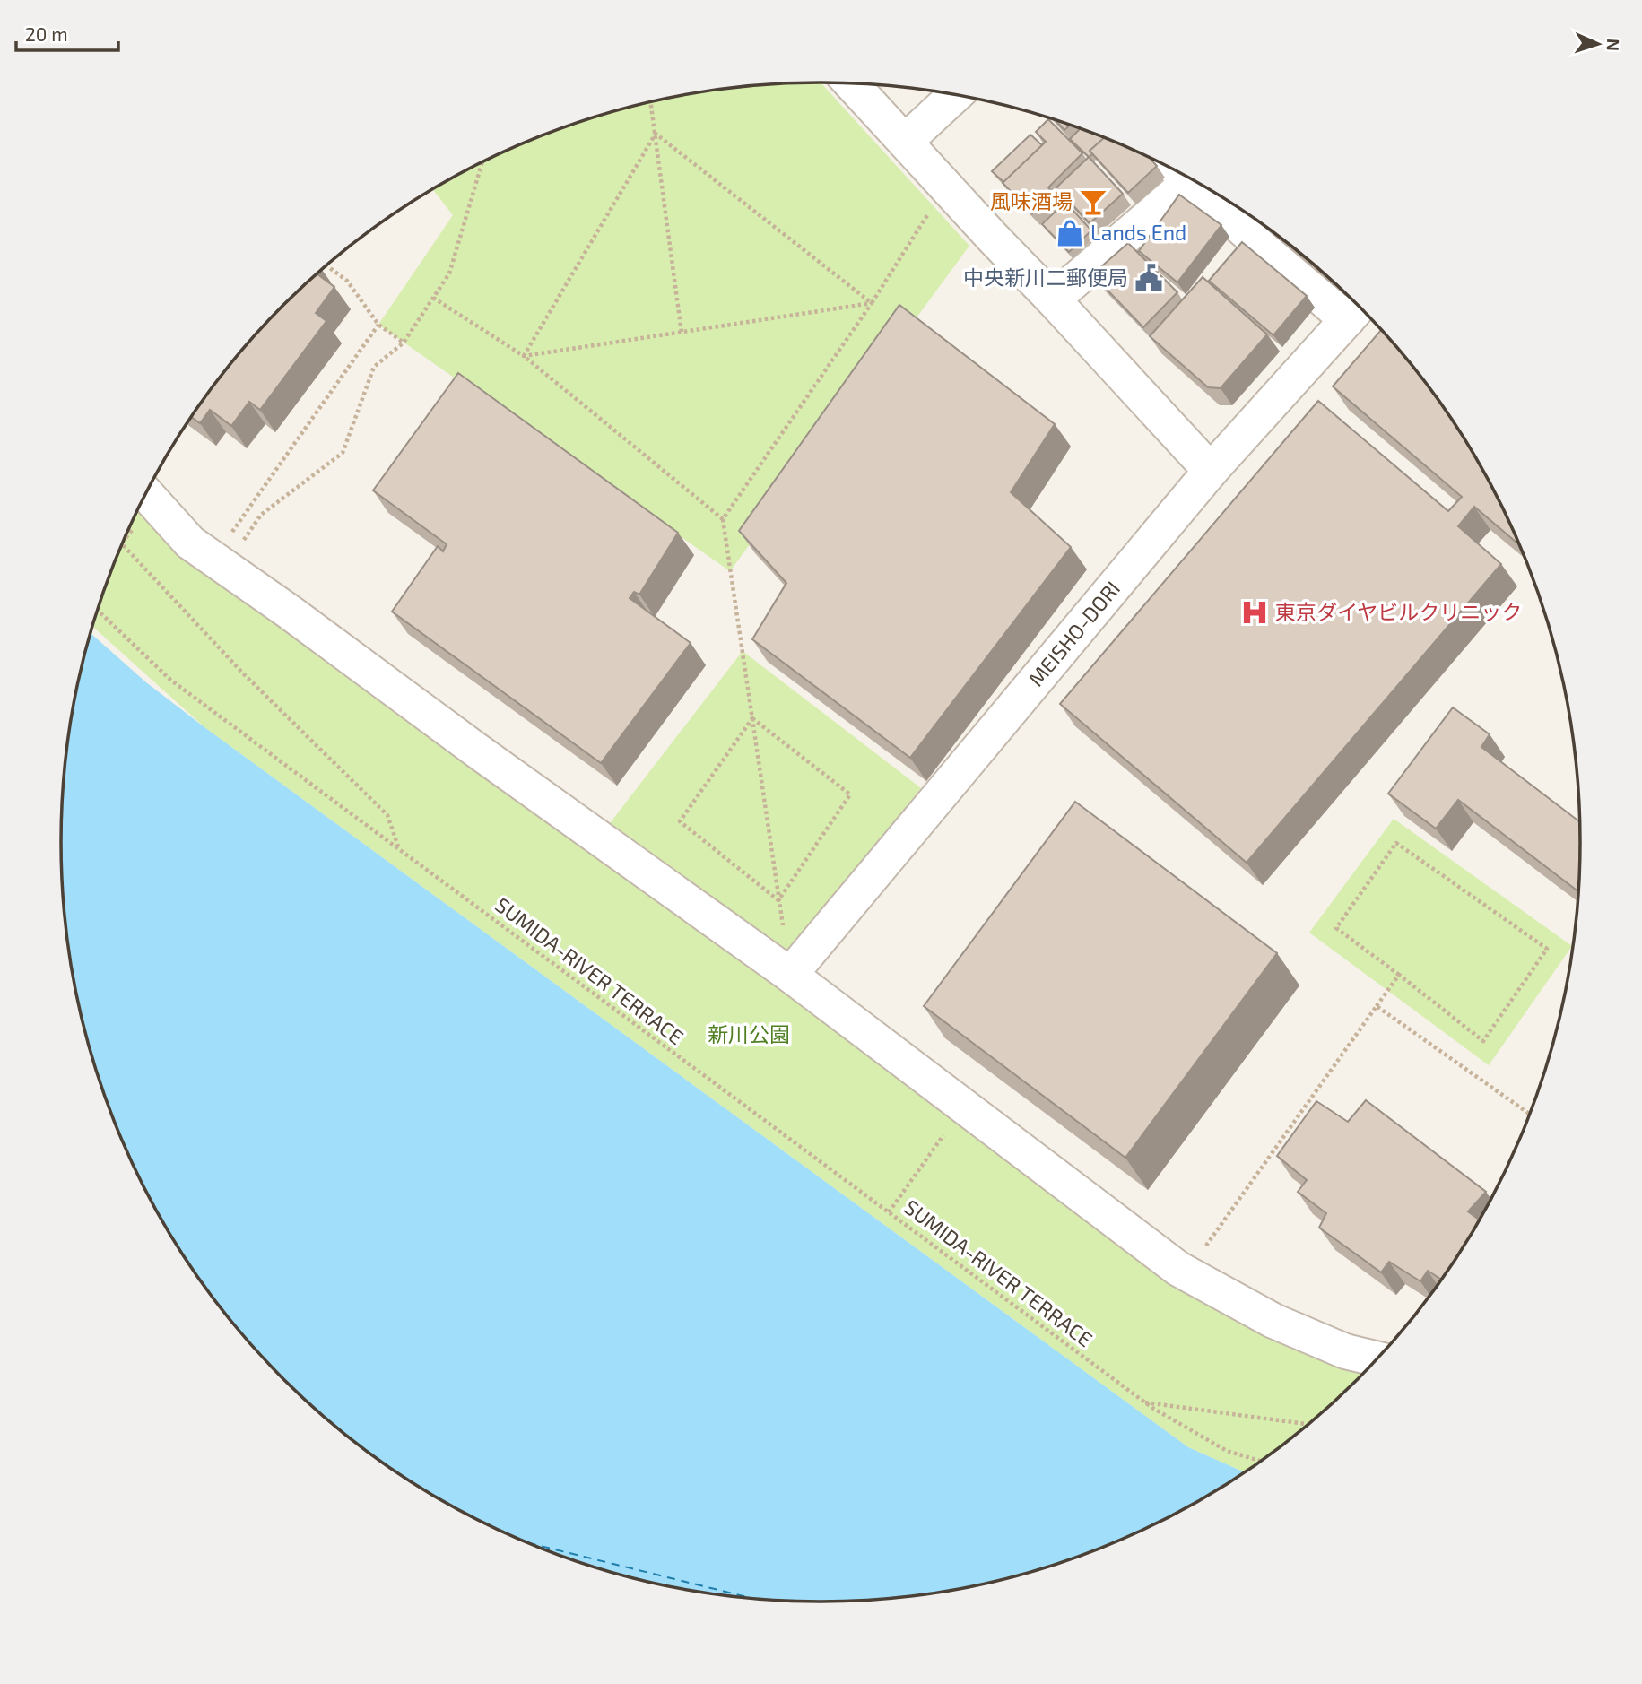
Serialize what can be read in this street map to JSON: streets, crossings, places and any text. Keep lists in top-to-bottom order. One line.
{"streets":{"street":["MEISHO-DORI"],"path":["SUMIDA-RIVER TERRACE"]},"parks":["新川公園"],"places":{"bar":["風味酒場"],"shop":["Lands End"],"public building":["中央新川二郵便局"],"hospital":["東京ダイヤビルクリニック"]},"scale_bar":"20 m","north":"right"}
